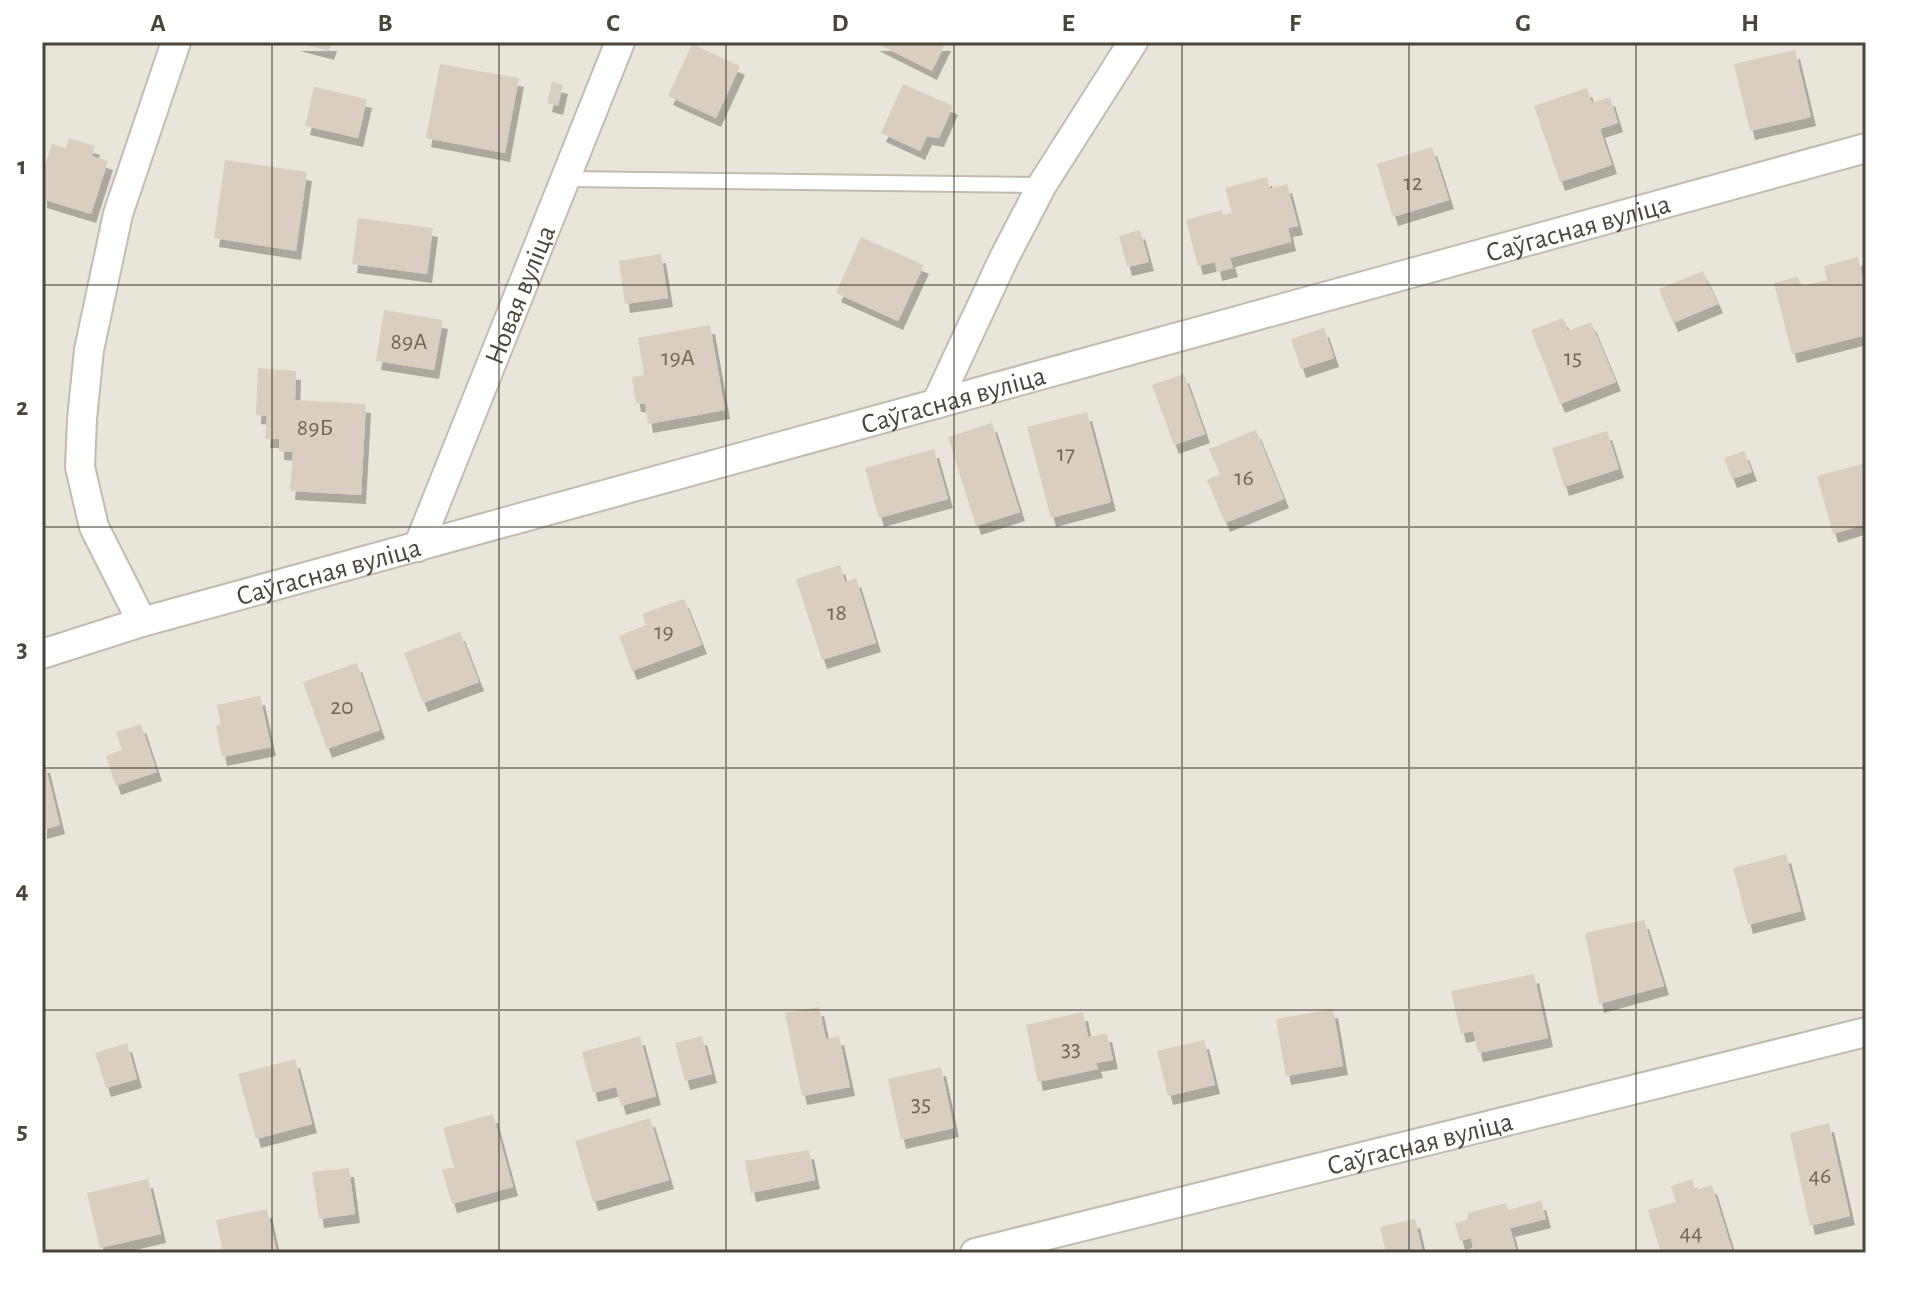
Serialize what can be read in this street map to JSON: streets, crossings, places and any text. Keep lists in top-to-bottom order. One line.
{"streets":{"street":["Саўгасная вуліца","Новая вуліца"]},"crossings":[["Саўгасная вуліца","Новая вуліца"]],"house_numbers":["12","89А","19А","15","89Б","17","16","18","19","20","33","35","46","44"],"grid":{"columns":["A","B","C","D","E","F","G","H"],"rows":["1","2","3","4","5"]}}
